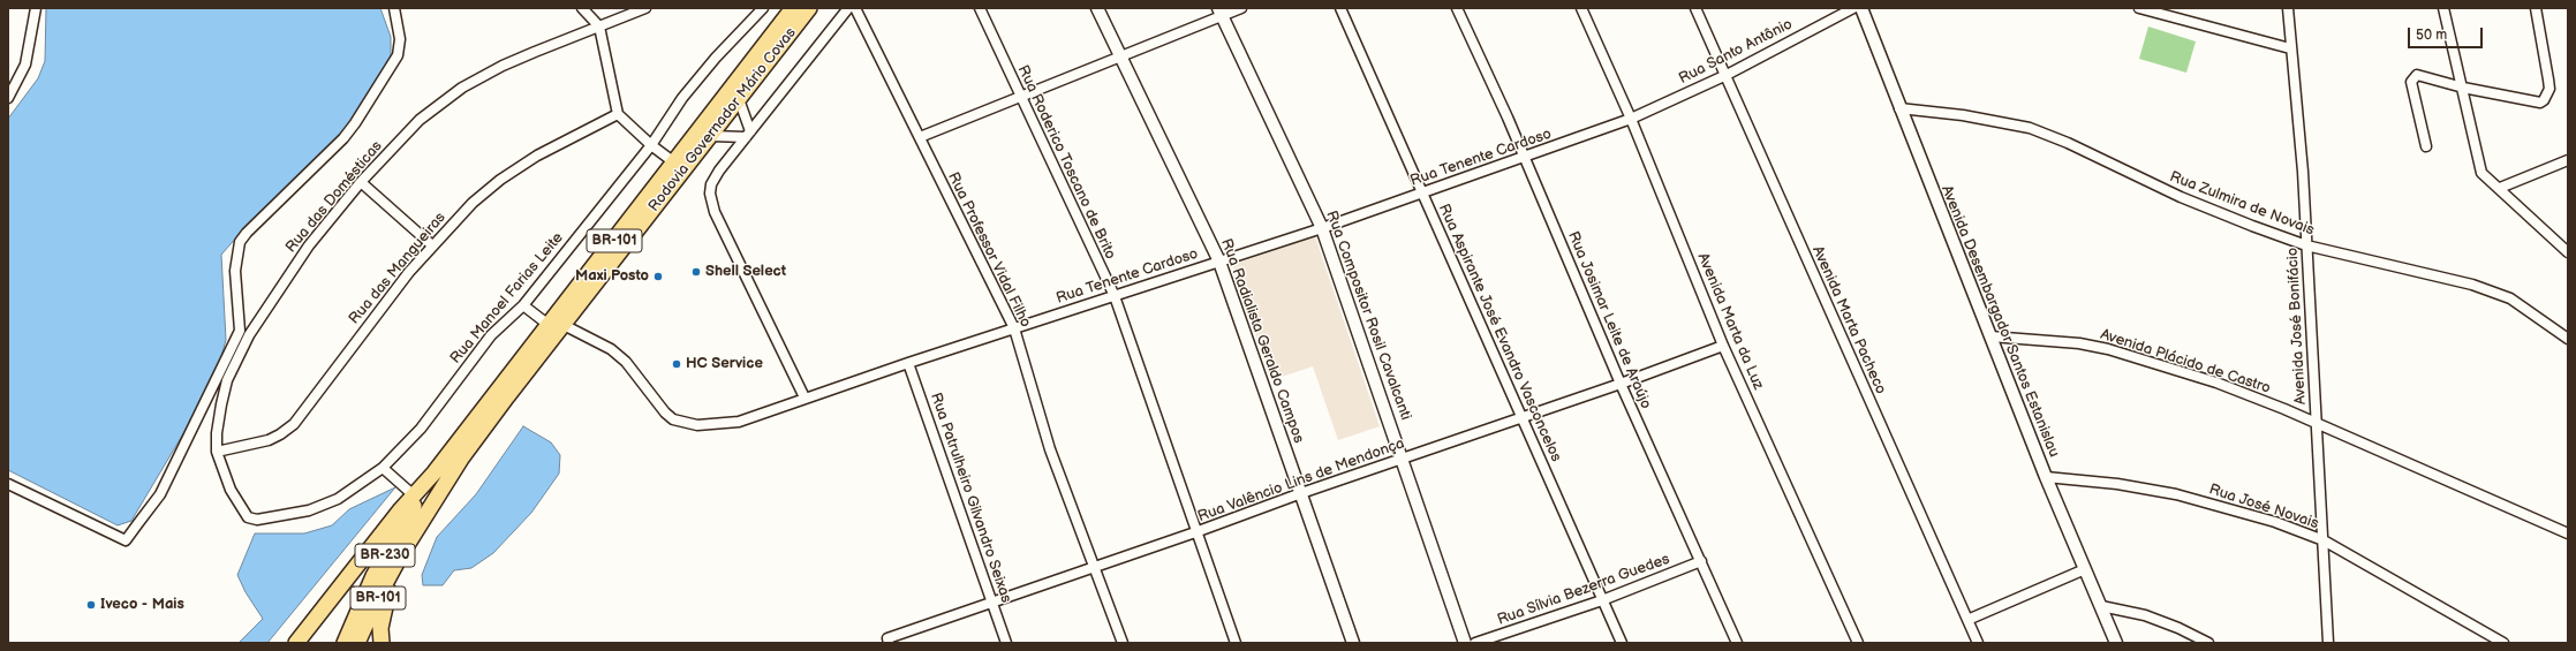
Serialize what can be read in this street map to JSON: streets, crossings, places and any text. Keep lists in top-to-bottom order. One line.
{"streets":{"highway":["Rodovia Governador Mário Covas","BR-101","BR-230"],"street":["Rua Santo Antônio","Rua Tenente Cardoso","Rua Roderico Toscano de Brito","Rua das Domésticas","Rua Zulmira de Novais","Rua Professor Vidal Filho","Rua das Mangueiras","Rua Manoel Farias Leite","Rua Compositor Rosil Cavalcanti","Rua Josimar Leite de Araújo","Avenida Marta Pacheco","Avenida Marta da Luz","Avenida Desembargador Santos Estanislau","Avenida José Bonifácio","Rua Aspirante José Evandro Vasconcelos","Rua Radialista Geraldo Campos","Avenida Plácido de Castro","Rua Valêncio Lins de Mendonça","Rua Patrulheiro Gilvandro Seixas","Rua José Novais","Rua Sílvia Bezerra Guedes"]},"crossings":[["Rua Santo Antônio","Rua Tenente Cardoso"],["Rua Santo Antônio","Avenida Marta Pacheco"],["Rua Santo Antônio","Avenida Marta da Luz"],["Rodovia Governador Mário Covas","Rua Tenente Cardoso"],["Rodovia Governador Mário Covas","BR-230"],["Rua Tenente Cardoso","Rua Roderico Toscano de Brito"],["Rua Tenente Cardoso","Rua Professor Vidal Filho"],["Rua Tenente Cardoso","Rua Compositor Rosil Cavalcanti"],["Rua Tenente Cardoso","Rua Josimar Leite de Araújo"],["Rua Tenente Cardoso","Avenida Marta da Luz"],["Rua Tenente Cardoso","Rua Aspirante José Evandro Vasconcelos"],["Rua Tenente Cardoso","Rua Radialista Geraldo Campos"],["Rua Tenente Cardoso","Rua Patrulheiro Gilvandro Seixas"],["Rua Roderico Toscano de Brito","Rua Valêncio Lins de Mendonça"],["Rua das Domésticas","Rua das Mangueiras"],["Rua das Domésticas","Rua Manoel Farias Leite"],["Rua Zulmira de Novais","Avenida Desembargador Santos Estanislau"],["Rua Zulmira de Novais","Avenida José Bonifácio"],["Rua Professor Vidal Filho","Rua Valêncio Lins de Mendonça"],["Rua Compositor Rosil Cavalcanti","Rua Valêncio Lins de Mendonça"],["Rua Josimar Leite de Araújo","Rua Valêncio Lins de Mendonça"],["Rua Josimar Leite de Araújo","Rua Sílvia Bezerra Guedes"],["Avenida Marta da Luz","Rua Valêncio Lins de Mendonça"],["Avenida Desembargador Santos Estanislau","Avenida Plácido de Castro"],["Avenida Desembargador Santos Estanislau","Rua José Novais"],["Avenida José Bonifácio","Avenida Plácido de Castro"],["Avenida José Bonifácio","Rua José Novais"],["Rua Aspirante José Evandro Vasconcelos","Rua Valêncio Lins de Mendonça"],["Rua Aspirante José Evandro Vasconcelos","Rua Sílvia Bezerra Guedes"],["Rua Radialista Geraldo Campos","Rua Valêncio Lins de Mendonça"],["Rua Valêncio Lins de Mendonça","Rua Patrulheiro Gilvandro Seixas"]],"places":["Shell Select","Maxi Posto","HC Service","Iveco - Mais"],"scale_bar":"50 m"}
